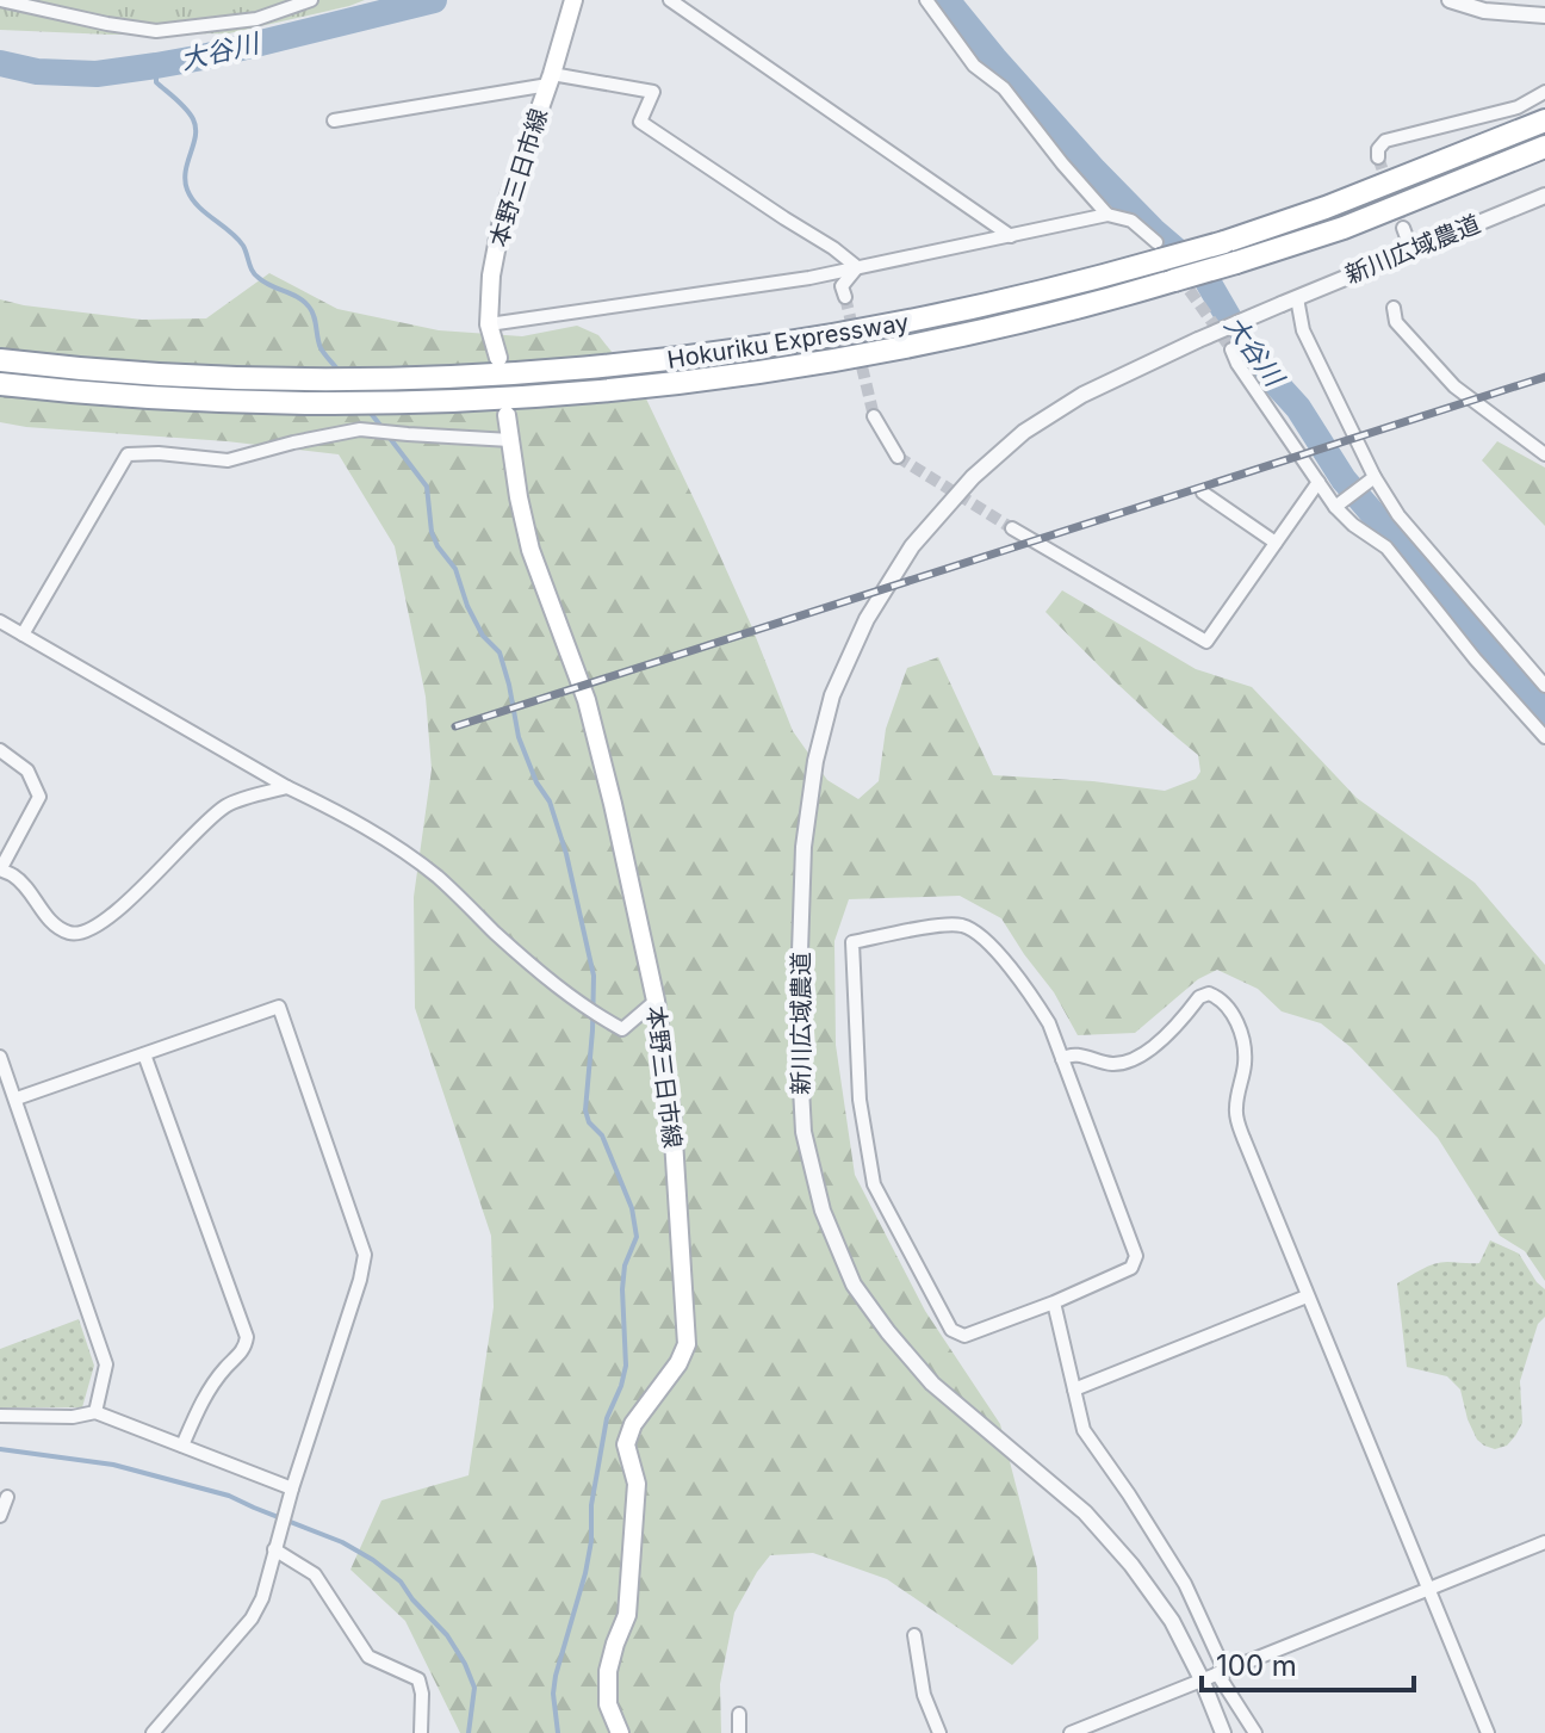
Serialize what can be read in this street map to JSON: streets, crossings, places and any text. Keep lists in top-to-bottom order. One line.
{"streets":{"highway":["Hokuriku Expressway"],"main road":["本野三日市線"],"street":["新川広域農道"]},"water":["大谷川"],"scale_bar":"100 m"}
